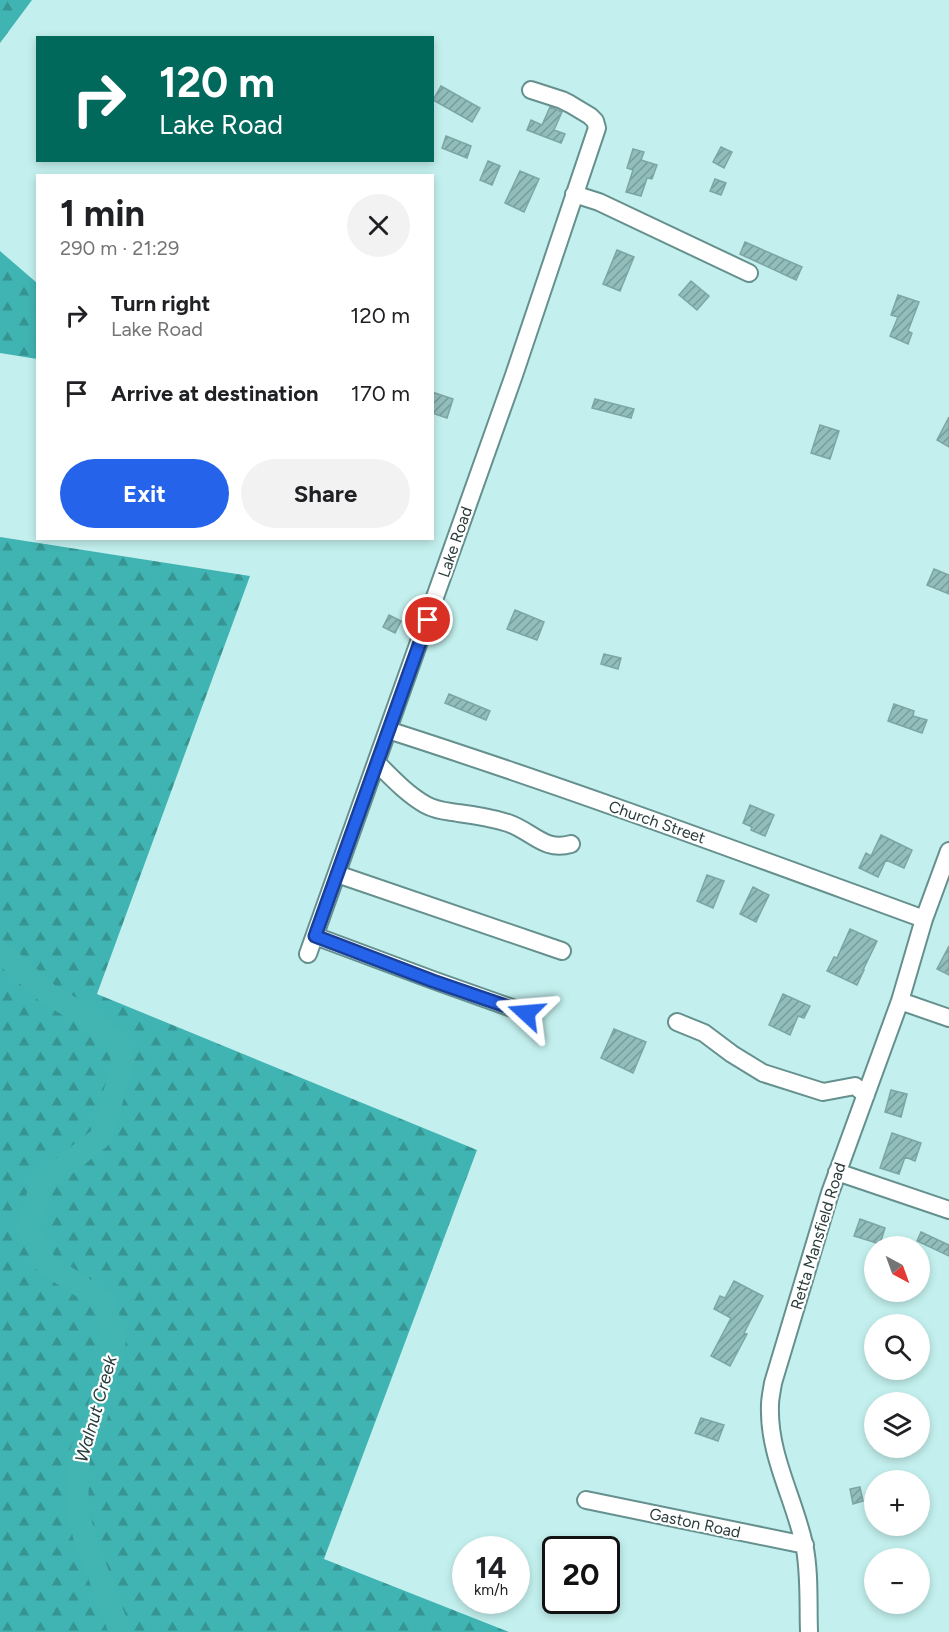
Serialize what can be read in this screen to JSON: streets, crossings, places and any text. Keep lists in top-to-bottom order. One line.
{"streets":{"street":["Lake Road","Church Street","Retta Mansfield Road","Gaston Road"]},"crossings":[["Lake Road","Church Street"],["Church Street","Retta Mansfield Road"],["Retta Mansfield Road","Gaston Road"]],"water":["Walnut Creek"],"north":"bottom right","page":{"turn":["120 m","Lake Road"],"heading":["1 min","290 m · 21:29"],"list":[{"name":"Turn right","note":"Lake Road","value":"120 m"},{"name":"Arrive at destination","value":"170 m"}],"buttons":["Exit","Share"],"map_buttons":["+","−"],"speed":"14 km/h","limit":"20"}}
